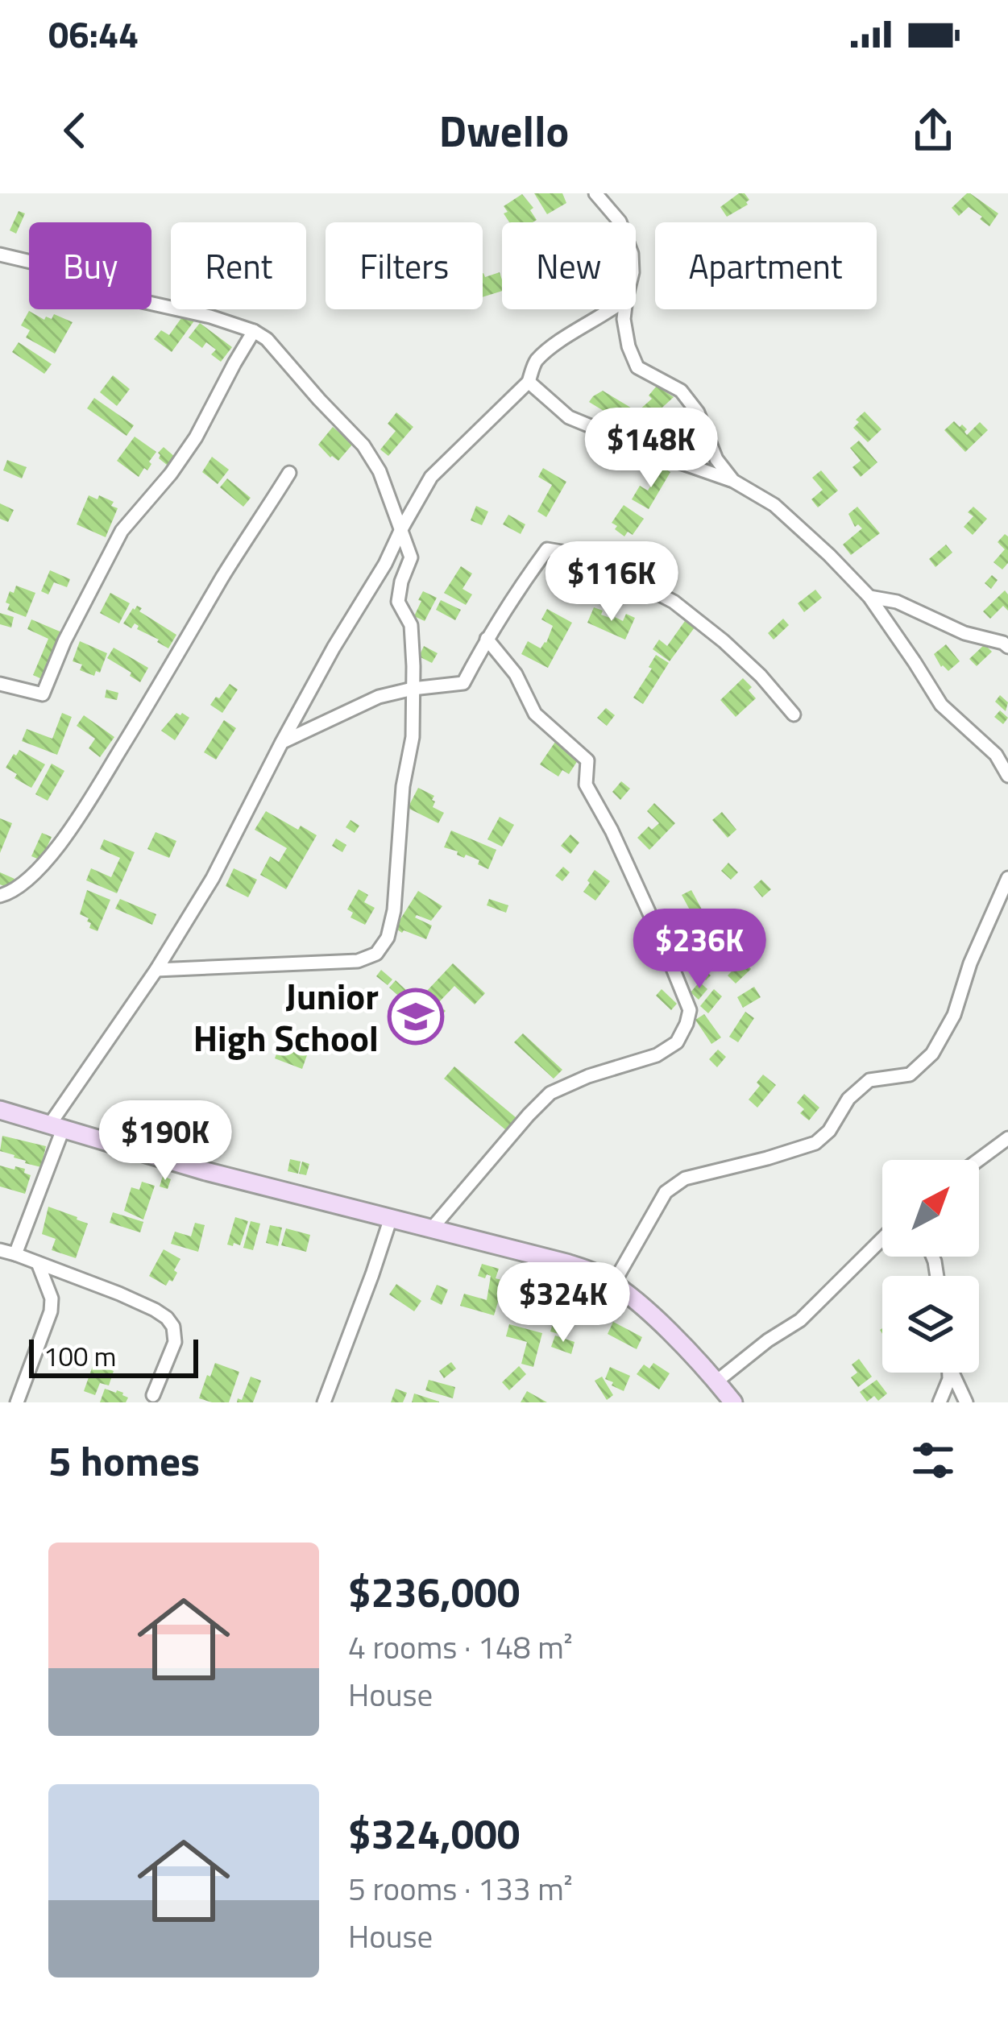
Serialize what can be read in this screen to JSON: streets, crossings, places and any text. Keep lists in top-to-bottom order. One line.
{"places":{"school or university":["Junior High School"]},"scale_bar":"100 m","north":"top right","page":{"status":"06:44","header":"Dwello","chip":["Buy","Rent","Filters","New","Apartment"],"price":["$148K","$116K","$236K","$190K","$324K"],"scale":"100 m","heading":"5 homes","list":[{"name":"$236,000","note":"4 rooms · 148 m² · House"},{"name":"$324,000","note":"5 rooms · 133 m² · House"}]}}
